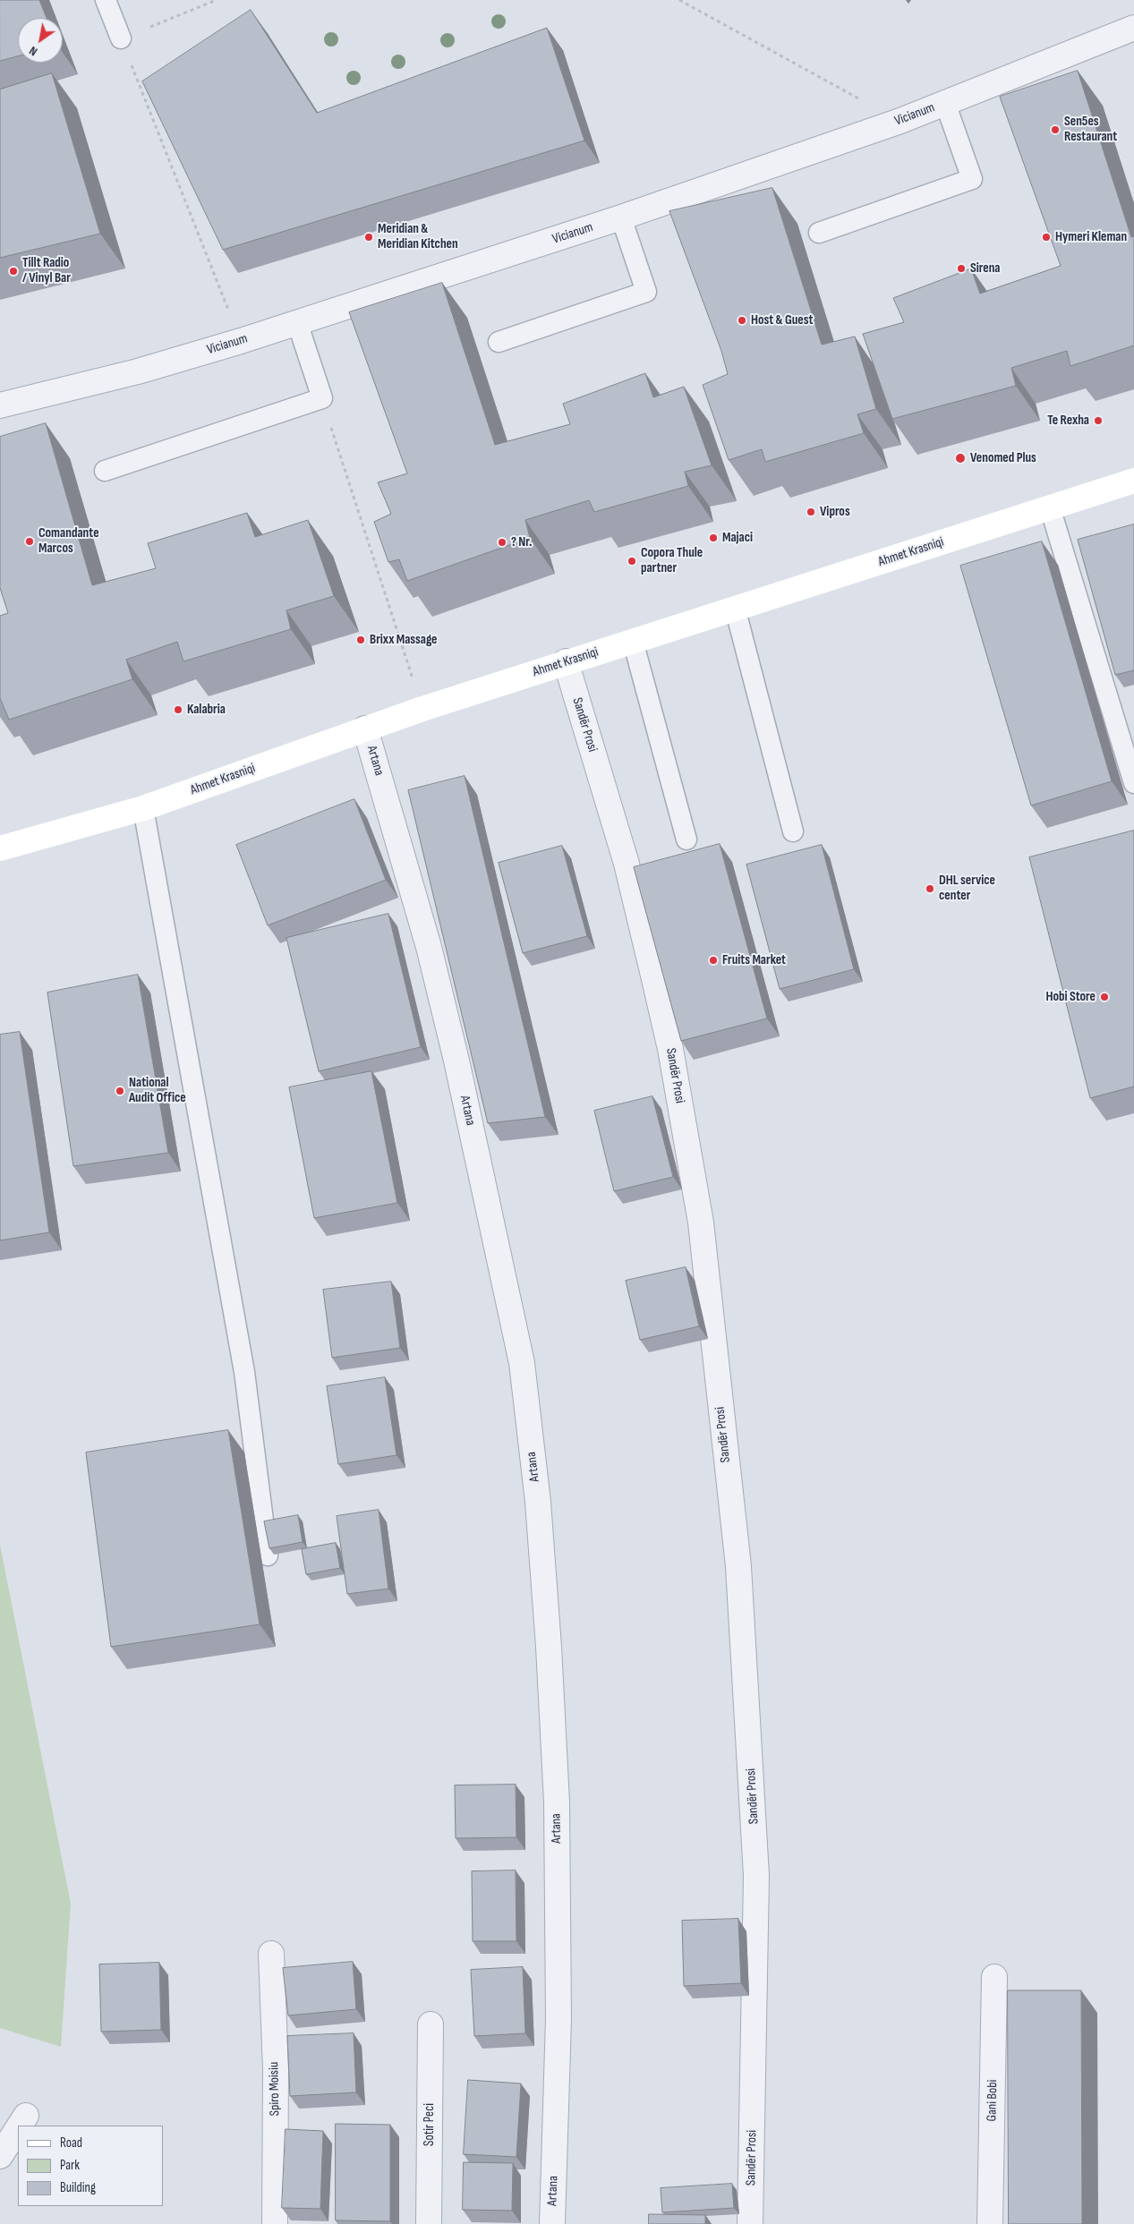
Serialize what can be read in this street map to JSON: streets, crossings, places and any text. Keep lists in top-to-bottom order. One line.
{"streets":{"main road":["Ahmet Krasniqi"],"street":["Vicianum","Sandër Prosi","Artana","Spiro Moisiu","Gani Bobi","Sotir Peci"]},"crossings":[["Ahmet Krasniqi","Sandër Prosi"],["Ahmet Krasniqi","Artana"]],"places":["Sen5es Restaurant","Meridian & Meridian Kitchen","Hymeri Kleman","Sirena","Tillt Radio / Vinyl Bar","Host & Guest","Te Rexha","Venomed Plus","Vipros","Majaci","Comandante Marcos","? Nr.","Copora Thule partner","Brixx Massage","Kalabria","DHL service center","Fruits Market","Hobi Store","National Audit Office"],"legend":["Road","Park","Building"],"north":"bottom left"}
